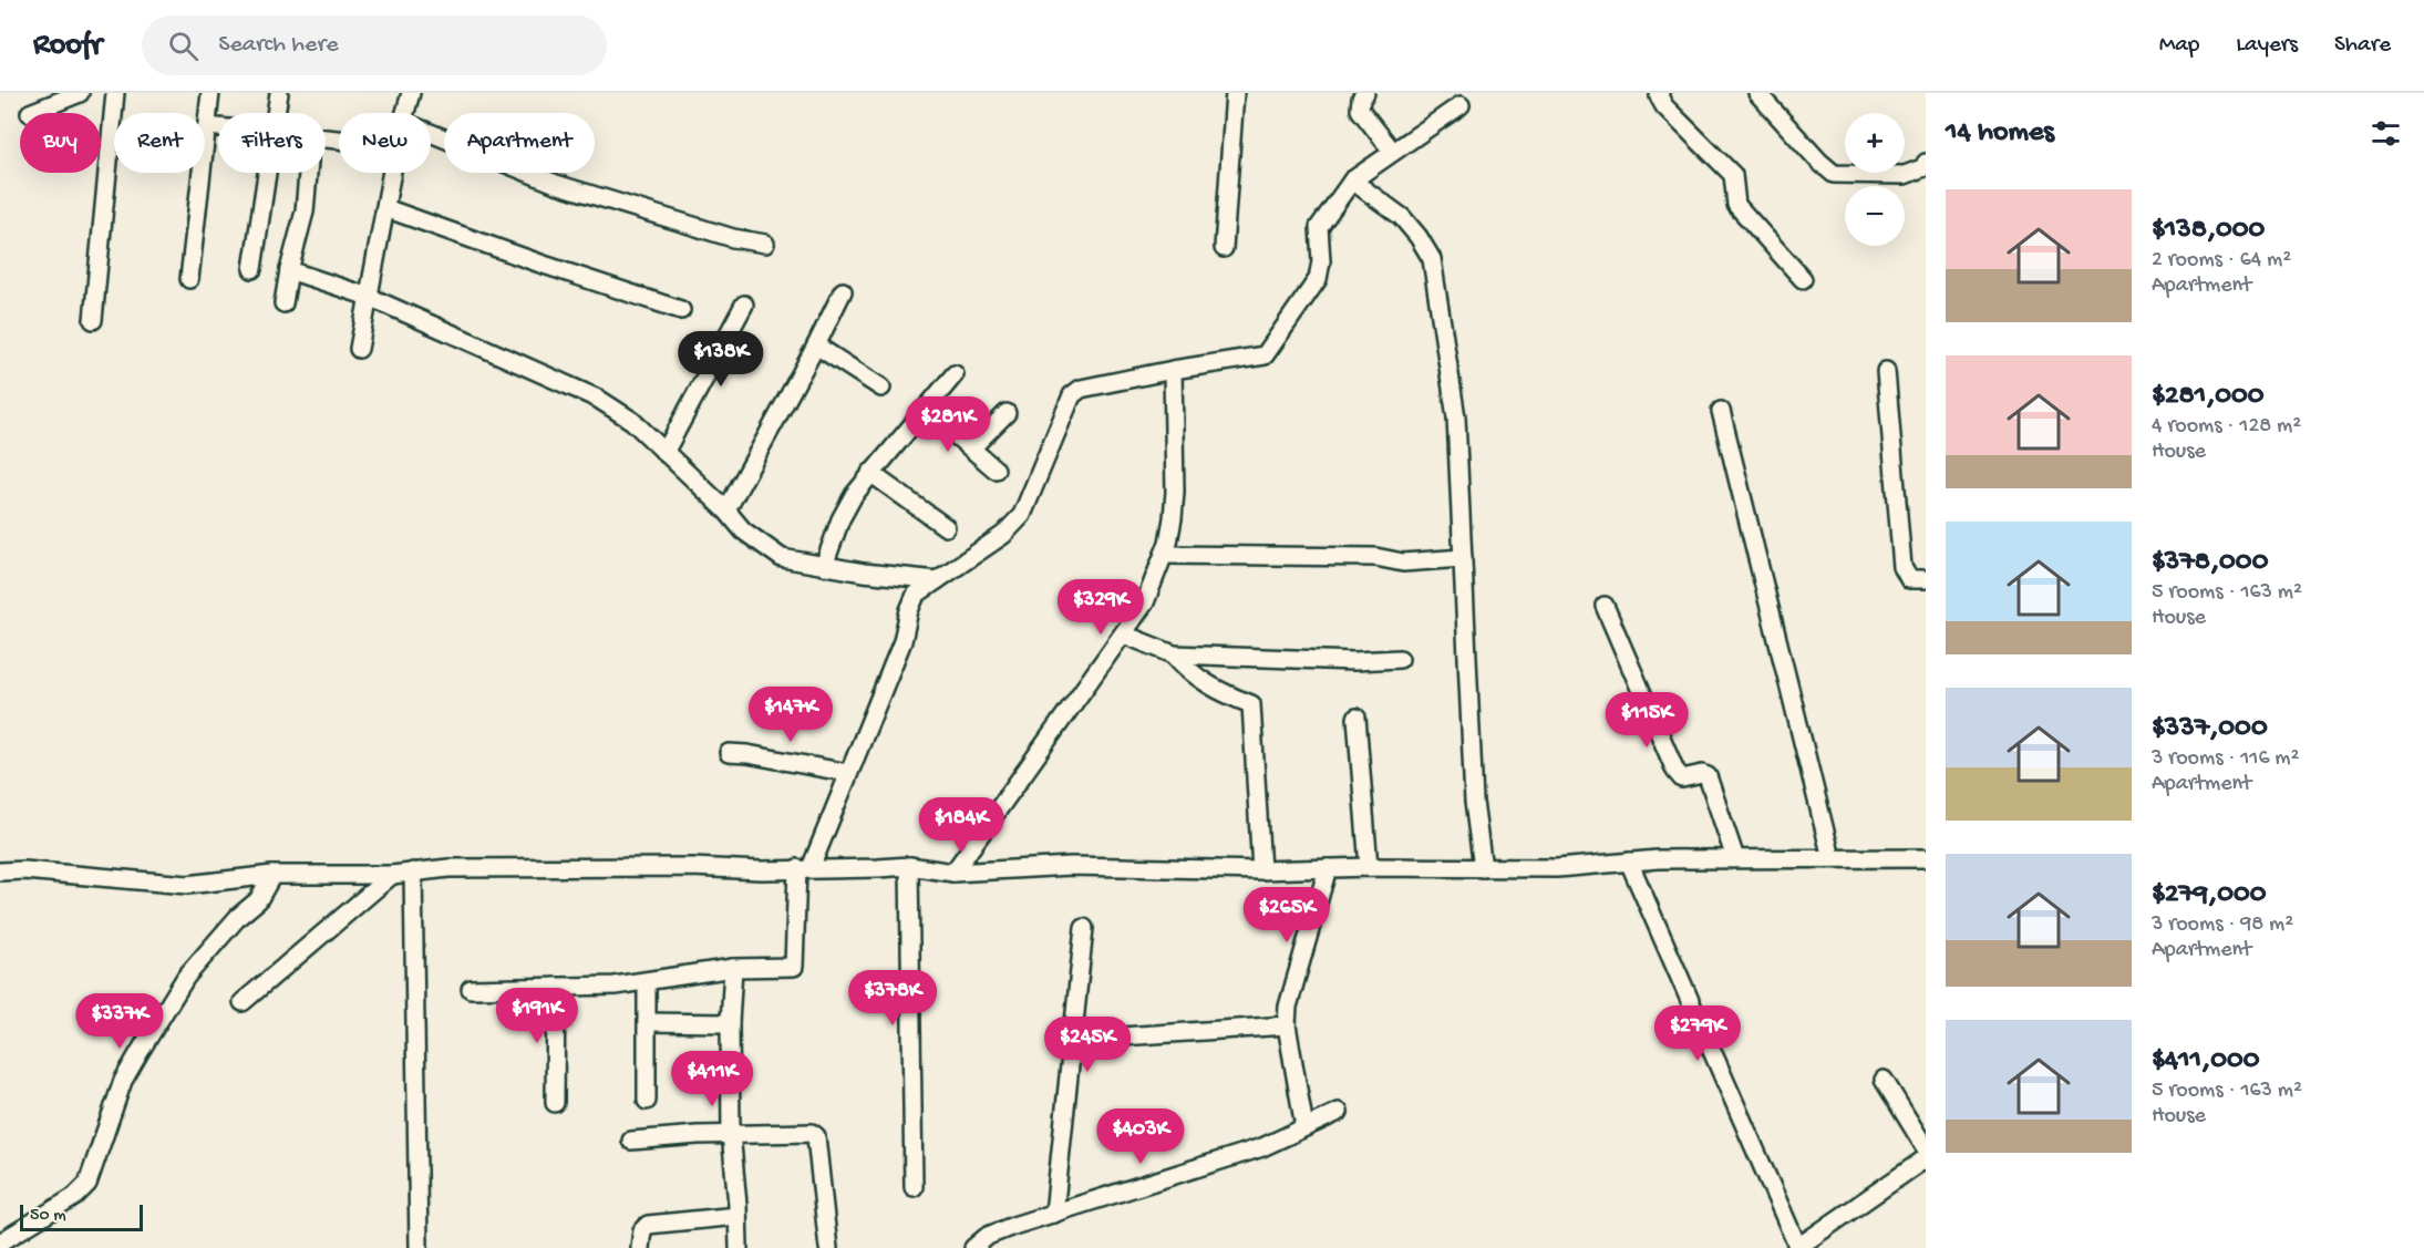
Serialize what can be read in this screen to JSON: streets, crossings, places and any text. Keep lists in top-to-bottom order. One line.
{"scale_bar":"50 m","page":{"header":"Roofr","search":"Search here","nav":["Map","Layers","Share"],"heading":"14 homes","map_buttons":["+","−"],"chip":["Buy","Rent","Filters","New","Apartment"],"list":[{"name":"$138,000","note":"2 rooms · 64 m² · Apartment"},{"name":"$281,000","note":"4 rooms · 128 m² · House"},{"name":"$378,000","note":"5 rooms · 163 m² · House"},{"name":"$337,000","note":"3 rooms · 116 m² · Apartment"},{"name":"$279,000","note":"3 rooms · 98 m² · Apartment"},{"name":"$411,000","note":"5 rooms · 163 m² · House"}],"price":["$138K","$281K","$329K","$147K","$115K","$184K","$265K","$378K","$191K","$337K","$279K","$245K","$411K","$403K"],"scale":"50 m"}}
